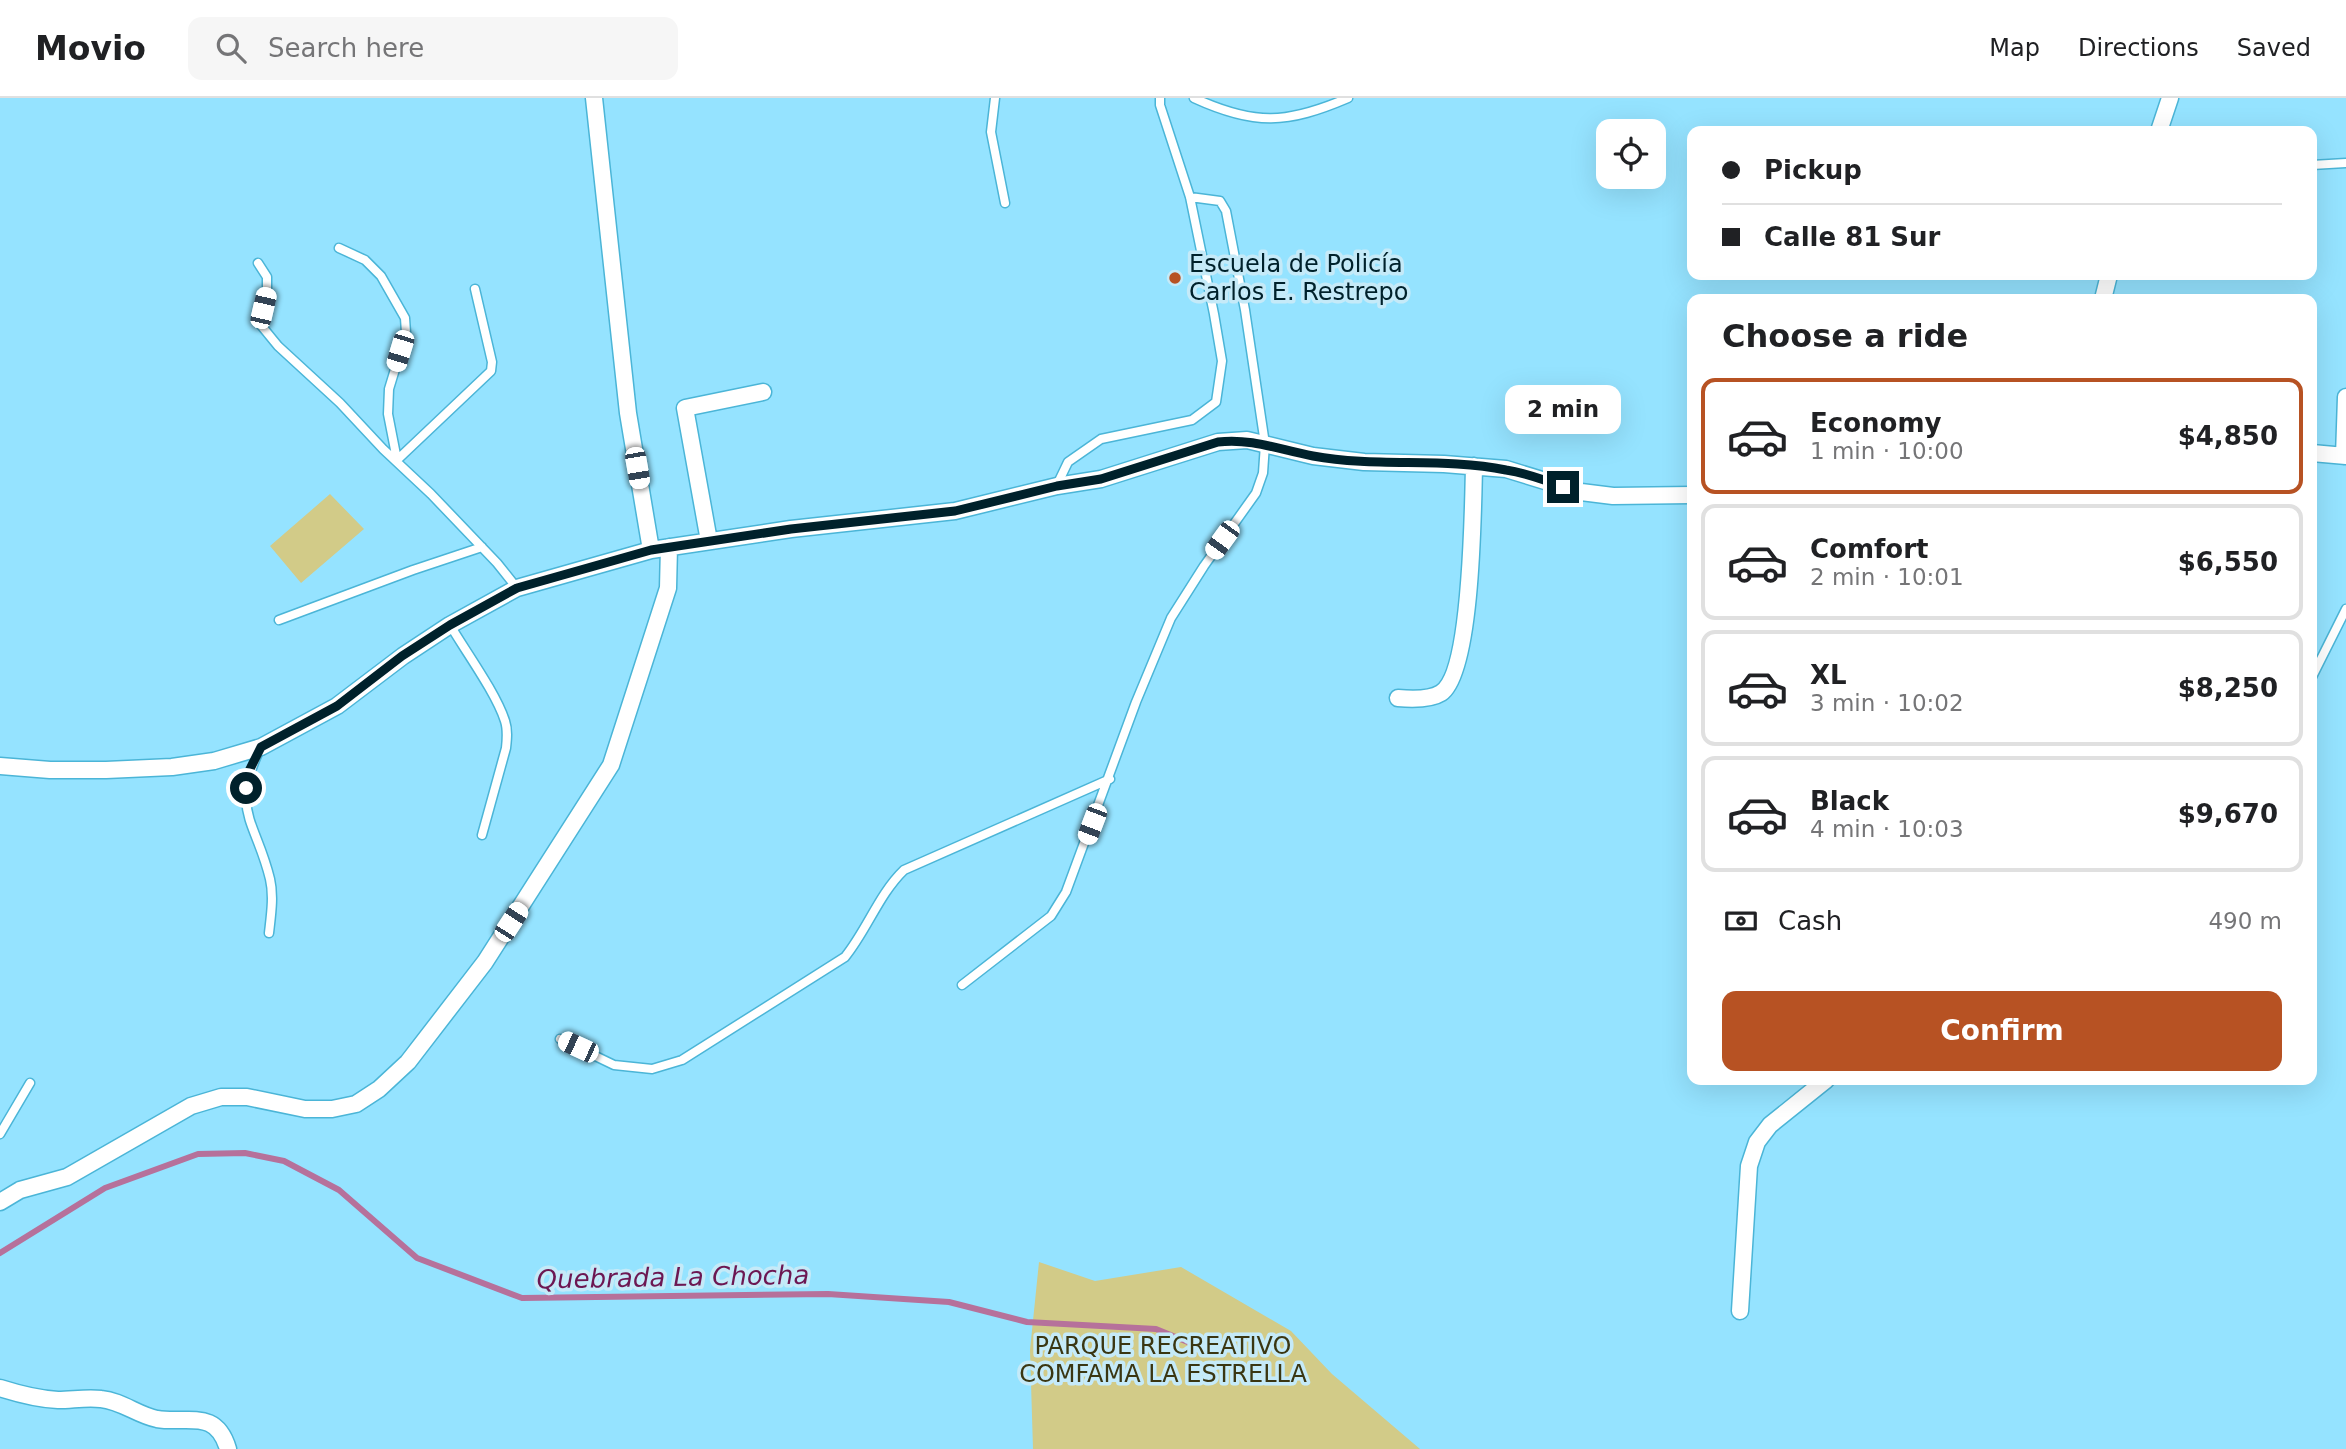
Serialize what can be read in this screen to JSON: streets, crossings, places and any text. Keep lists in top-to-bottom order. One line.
{"water":["Quebrada La Chocha"],"parks":["PARQUE RECREATIVO COMFAMA LA ESTRELLA"],"places":["Escuela de Policía Carlos E. Restrepo"],"page":{"header":"Movio","search":"Search here","nav":["Map","Directions","Saved"],"banner":["Pickup","Calle 81 Sur"],"heading":"Choose a ride","list":[{"name":"Economy","note":"1 min · 10:00","value":"$4,850"},{"name":"Comfort","note":"2 min · 10:01","value":"$6,550"},{"name":"XL","note":"3 min · 10:02","value":"$8,250"},{"name":"Black","note":"4 min · 10:03","value":"$9,670"}],"bubble":"2 min","pay":["Cash","490 m"],"buttons":"Confirm"}}
